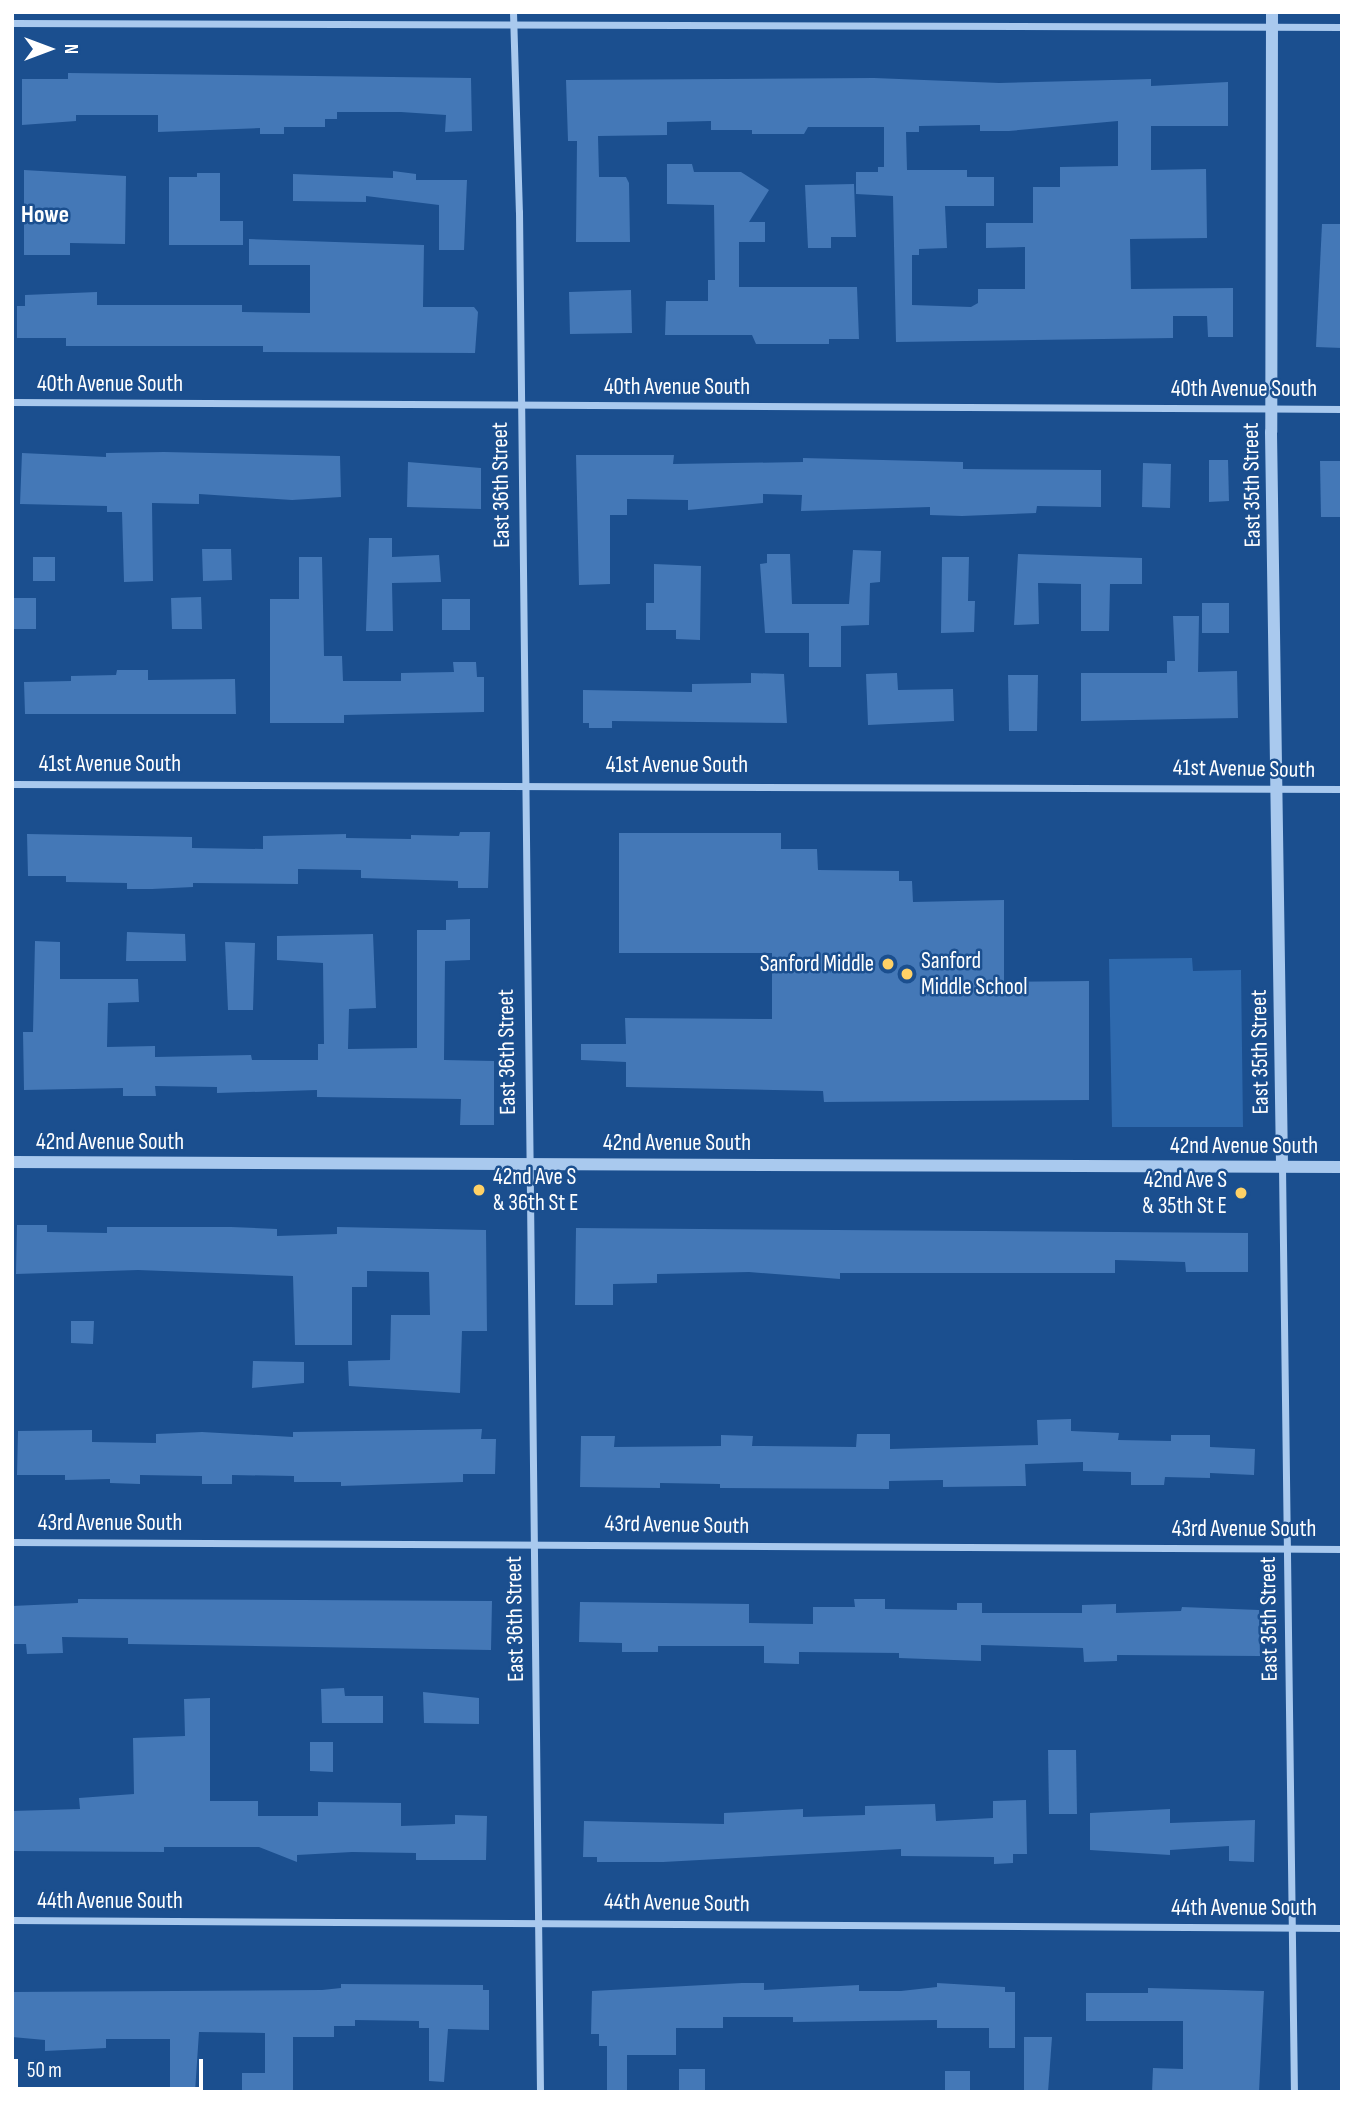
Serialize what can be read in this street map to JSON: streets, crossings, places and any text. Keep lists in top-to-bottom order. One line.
{"streets":{"street":["40th Avenue South","East 36th Street","East 35th Street","41st Avenue South","42nd Avenue South","43rd Avenue South","44th Avenue South"]},"crossings":[["40th Avenue South","East 36th Street"],["40th Avenue South","East 35th Street"],["East 36th Street","41st Avenue South"],["East 36th Street","42nd Avenue South"],["East 36th Street","43rd Avenue South"],["East 36th Street","44th Avenue South"],["East 35th Street","41st Avenue South"],["East 35th Street","42nd Avenue South"],["East 35th Street","43rd Avenue South"],["East 35th Street","44th Avenue South"]],"districts":["Howe"],"places":["Sanford Middle","Sanford Middle School","42nd Ave S & 36th St E","42nd Ave S & 35th St E"],"scale_bar":"50 m","north":"right"}
